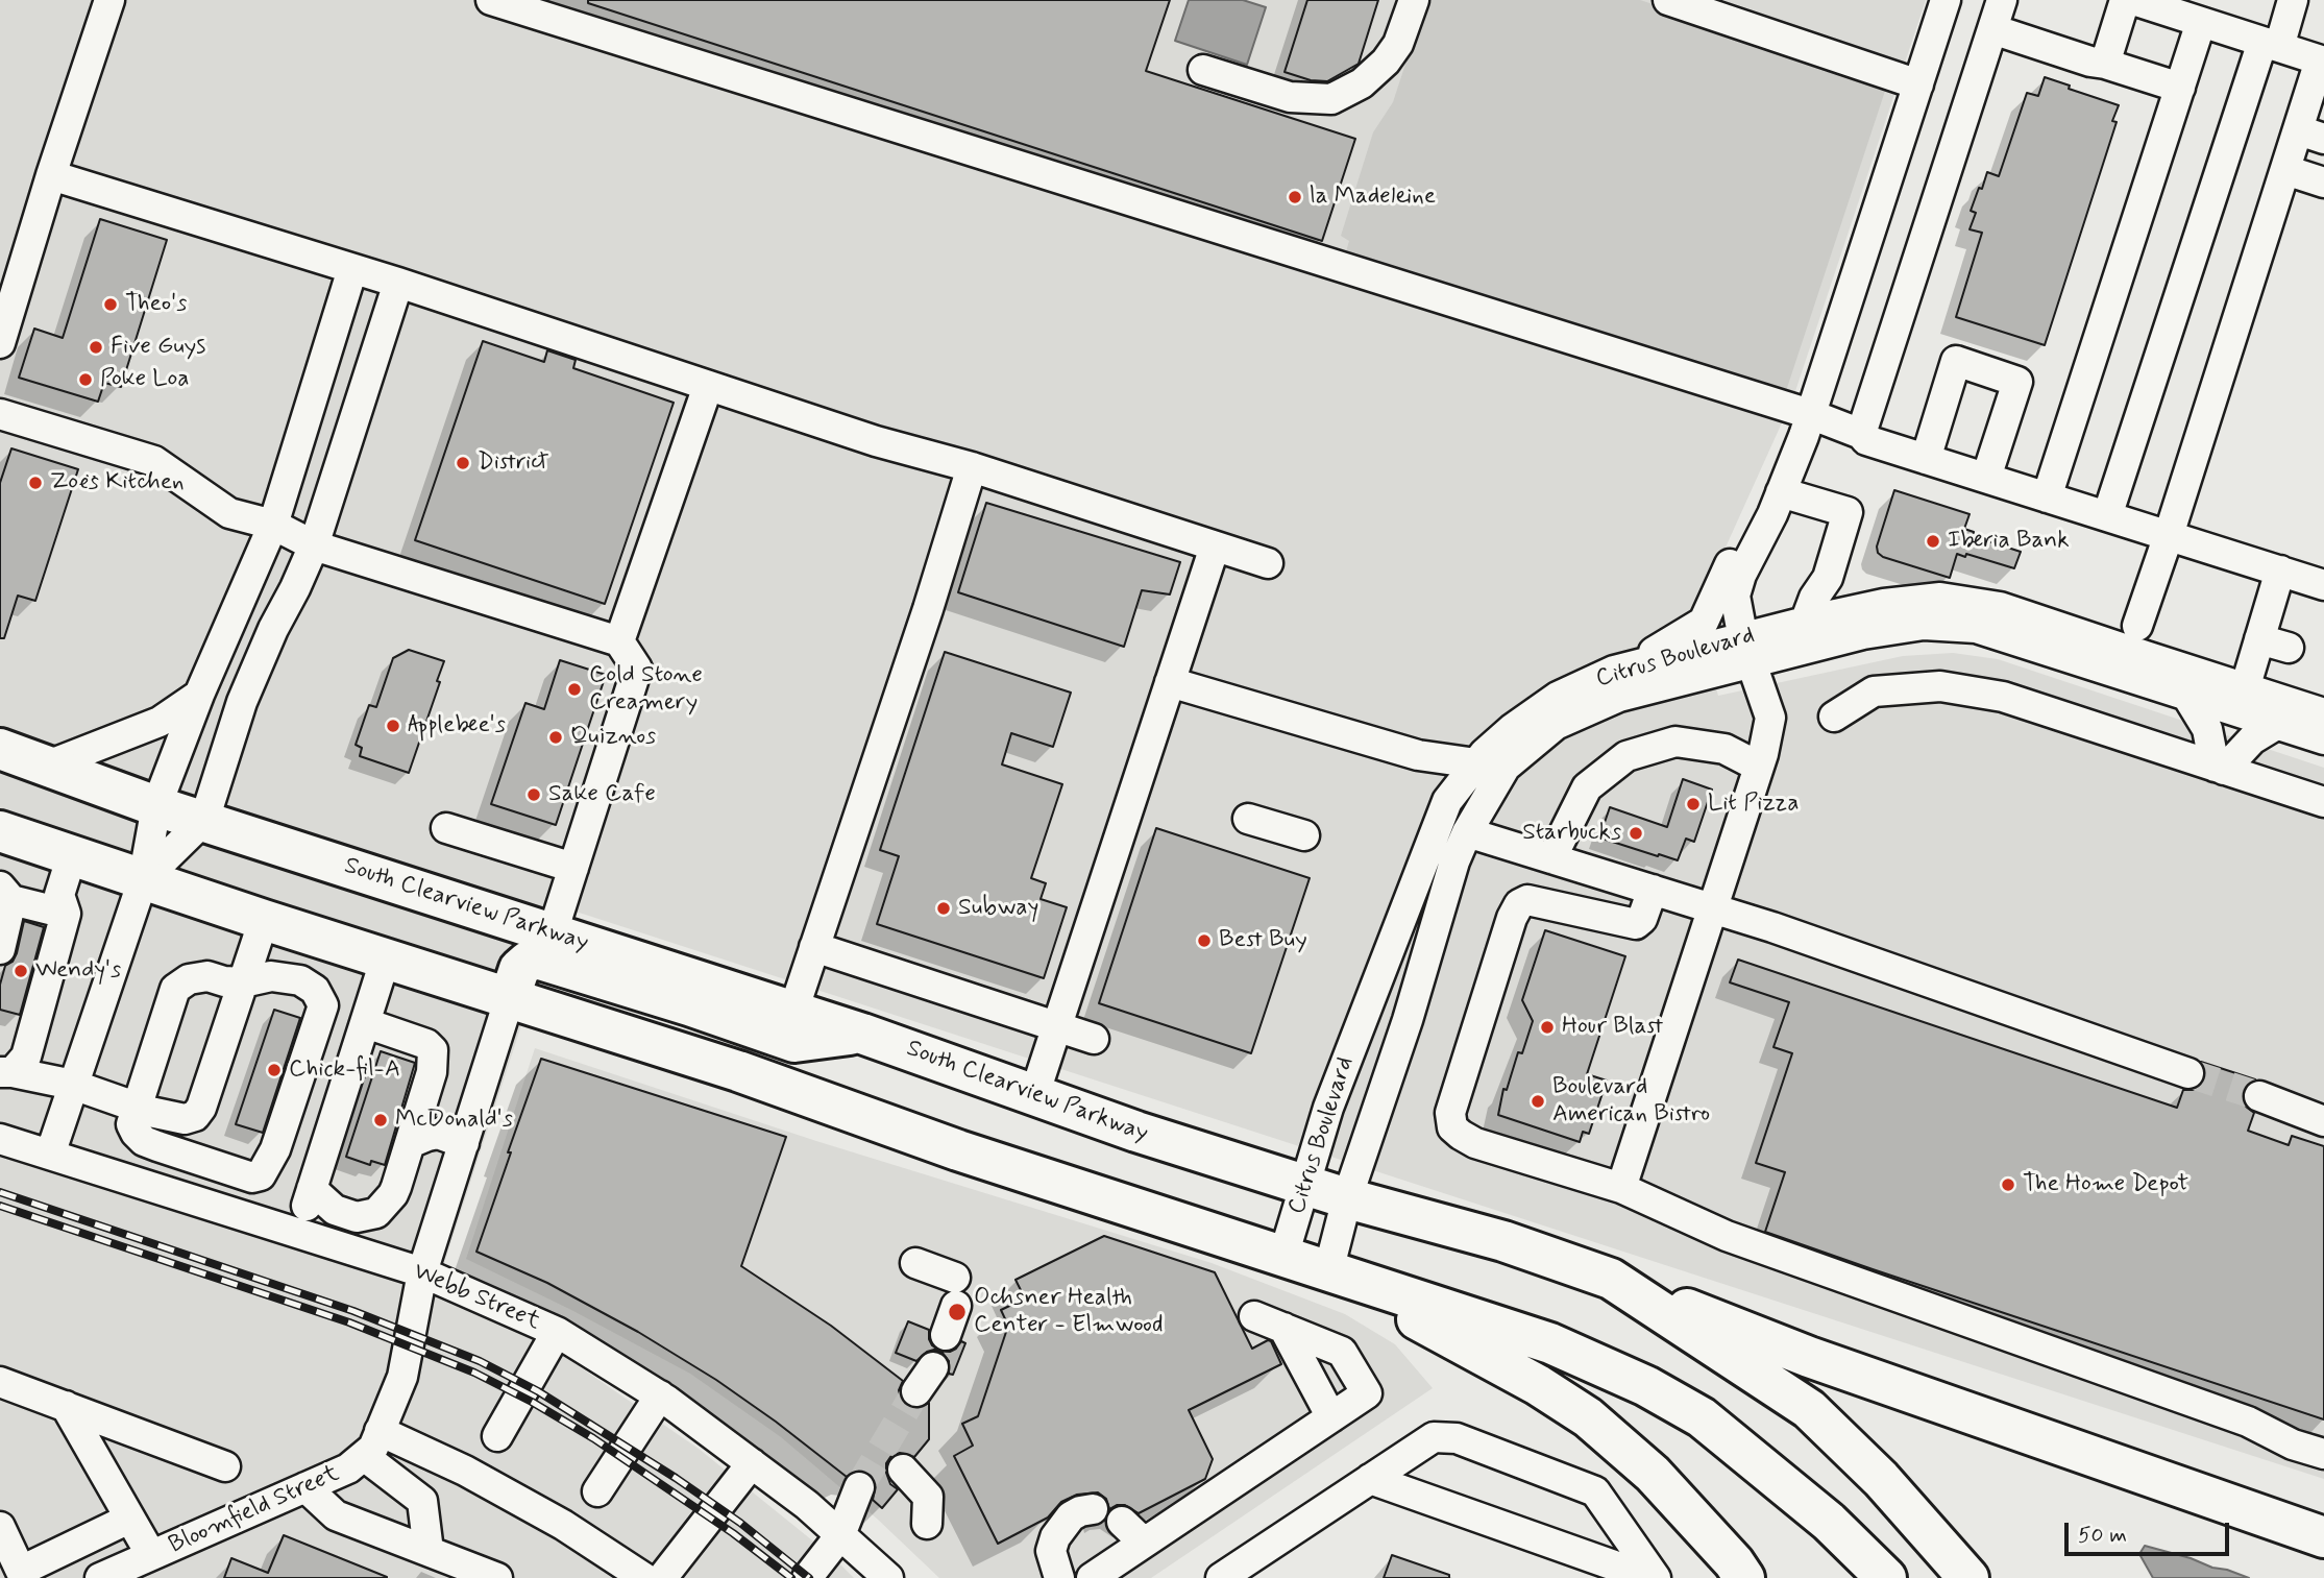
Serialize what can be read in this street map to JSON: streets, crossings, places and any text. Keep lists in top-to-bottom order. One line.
{"streets":{"highway":["South Clearview Parkway"],"street":["Citrus Boulevard","Webb Street","Bloomfield Street"]},"crossings":[["Citrus Boulevard","South Clearview Parkway"],["Webb Street","Bloomfield Street"]],"places":["la Madeleine","Theo's","Five Guys","Poke Loa","District","Zoës Kitchen","Iberia Bank","Cold Stone Creamery","Applebee's","Quiznos","Sake Cafe","Lit Pizza","Starbucks","Subway","Best Buy","Wendy's","Hour Blast","Chick-fil-A","Boulevard American Bistro","McDonald's","The Home Depot","Ochsner Health Center - Elmwood"],"scale_bar":"50 m"}
